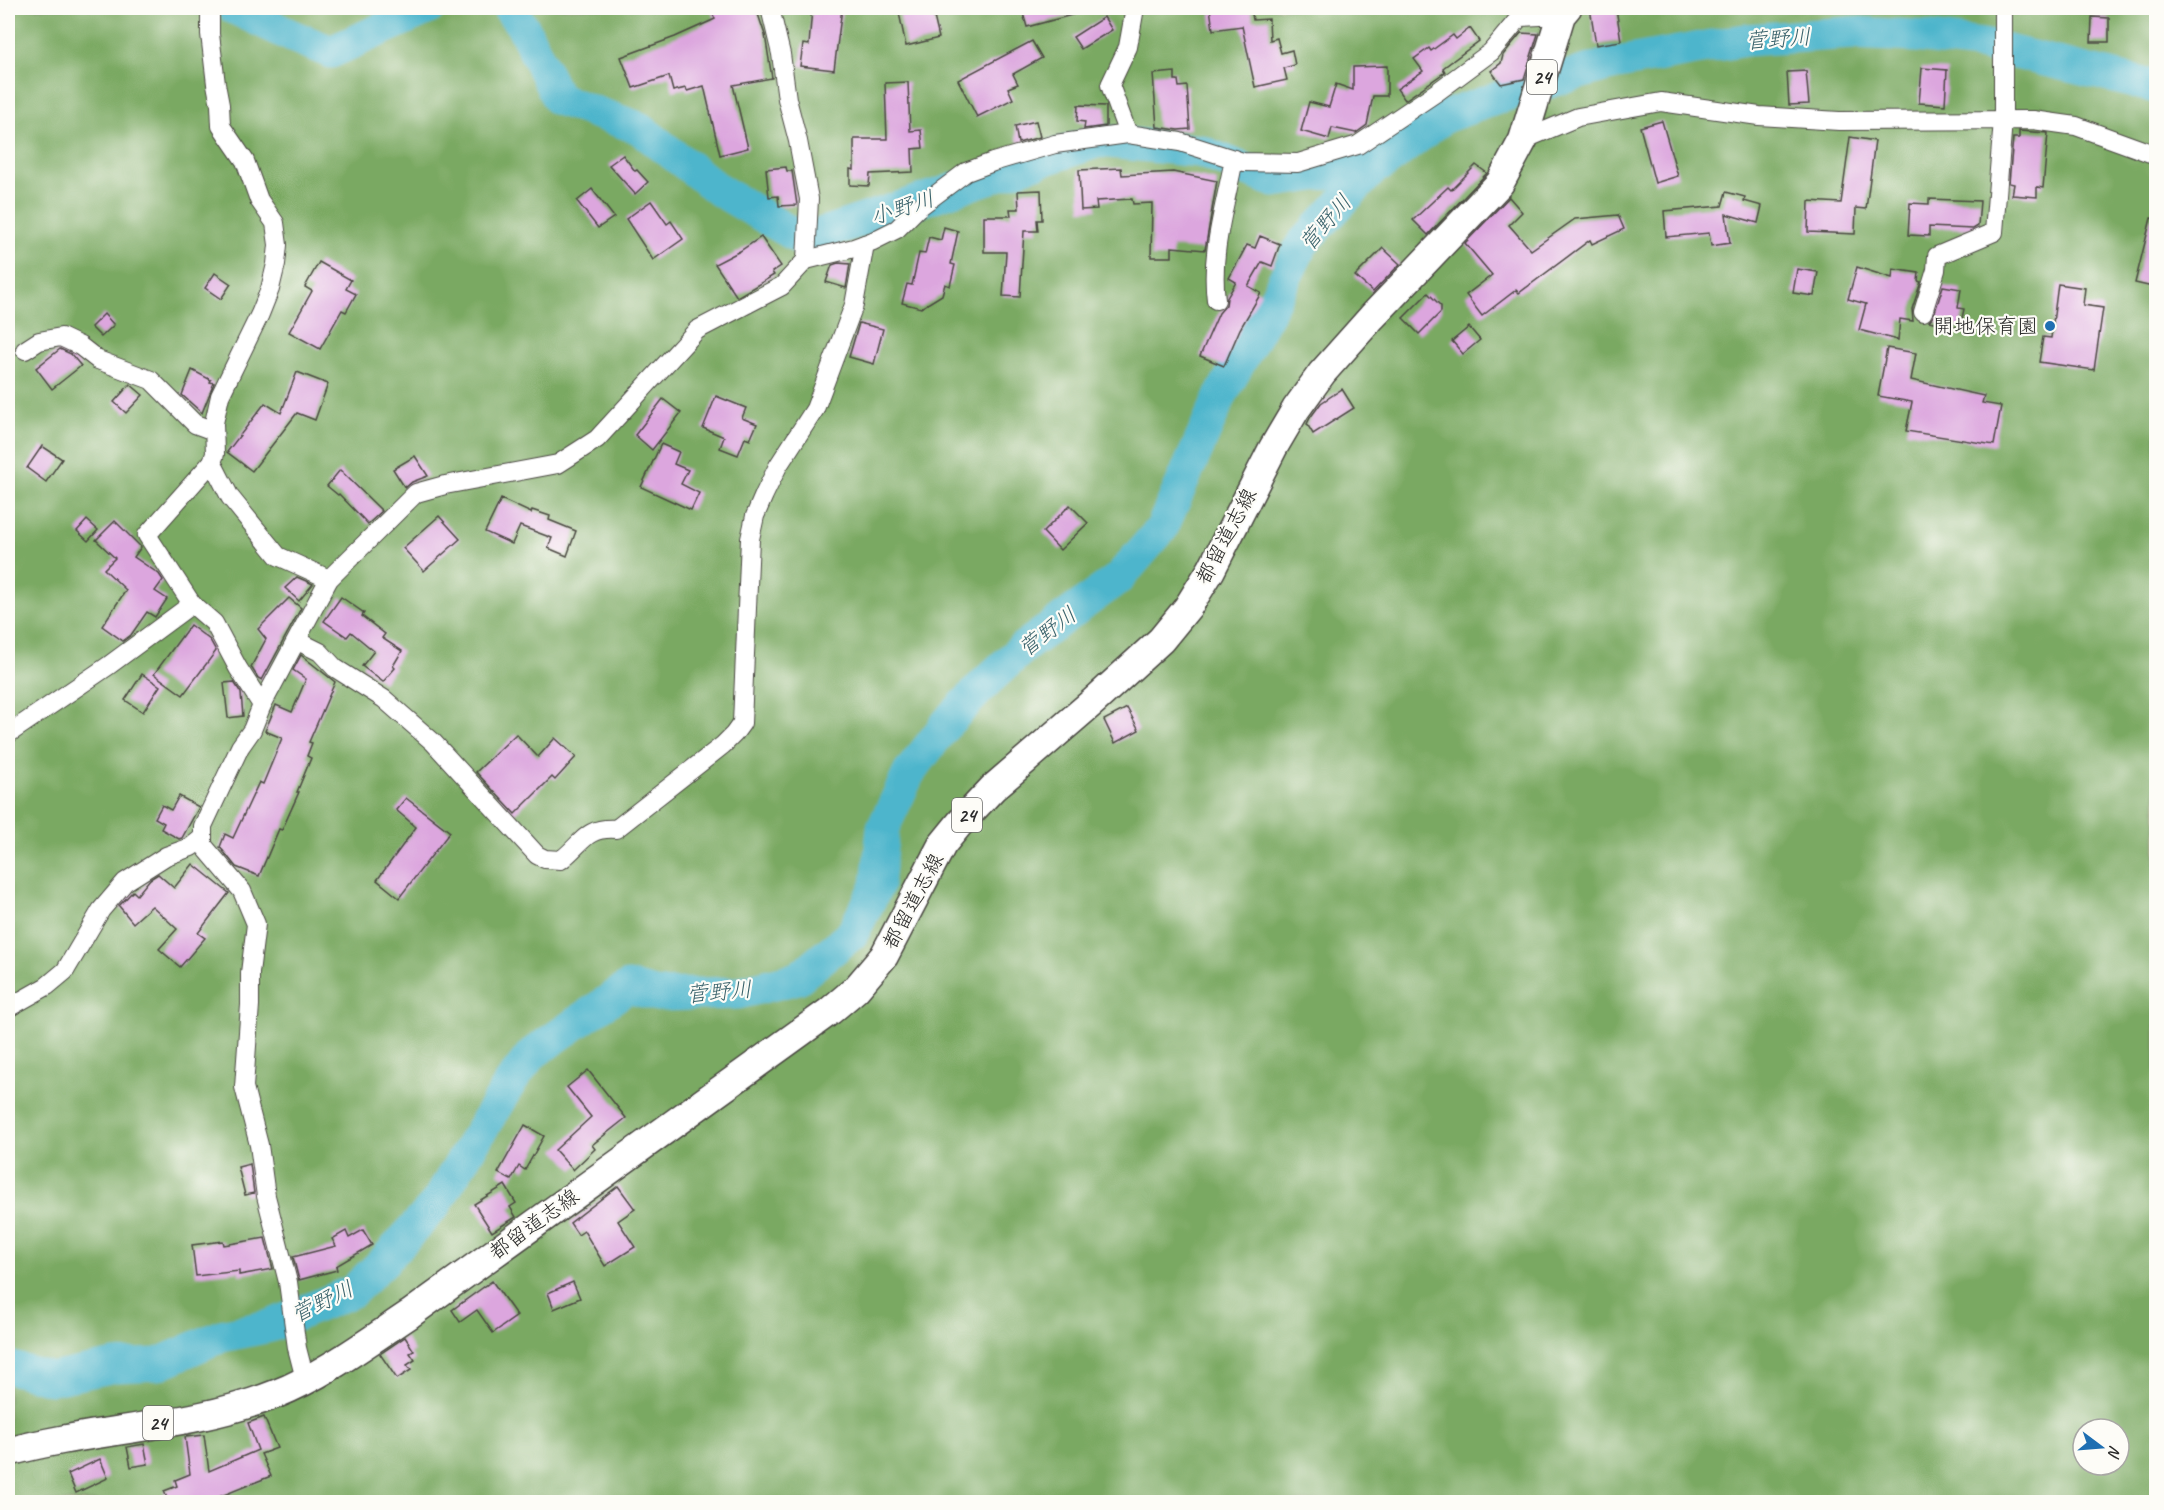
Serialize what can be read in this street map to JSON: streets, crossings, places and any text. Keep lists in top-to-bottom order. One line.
{"streets":{"main road":["24","都留道志線"]},"water":["菅野川","小野川"],"places":["開地保育園"],"north":"right"}
